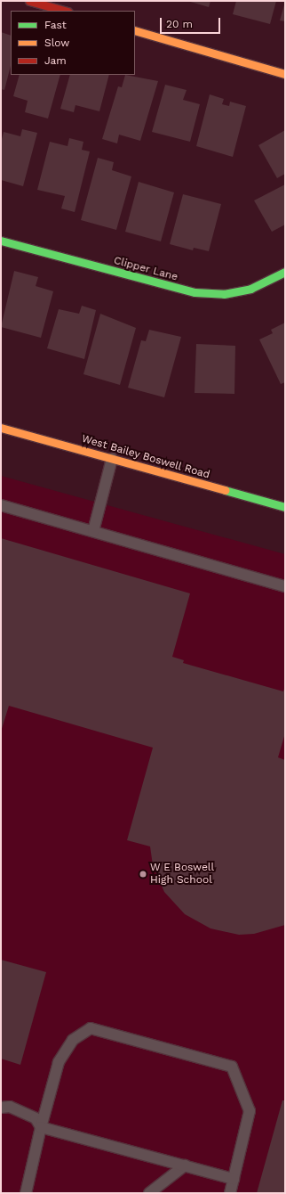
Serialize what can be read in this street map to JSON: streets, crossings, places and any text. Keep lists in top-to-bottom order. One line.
{"streets":{"street":["Clipper Lane","West Bailey Boswell Road"]},"places":["W E Boswell High School"],"legend":["Fast","Slow","Jam"],"scale_bar":"20 m"}
